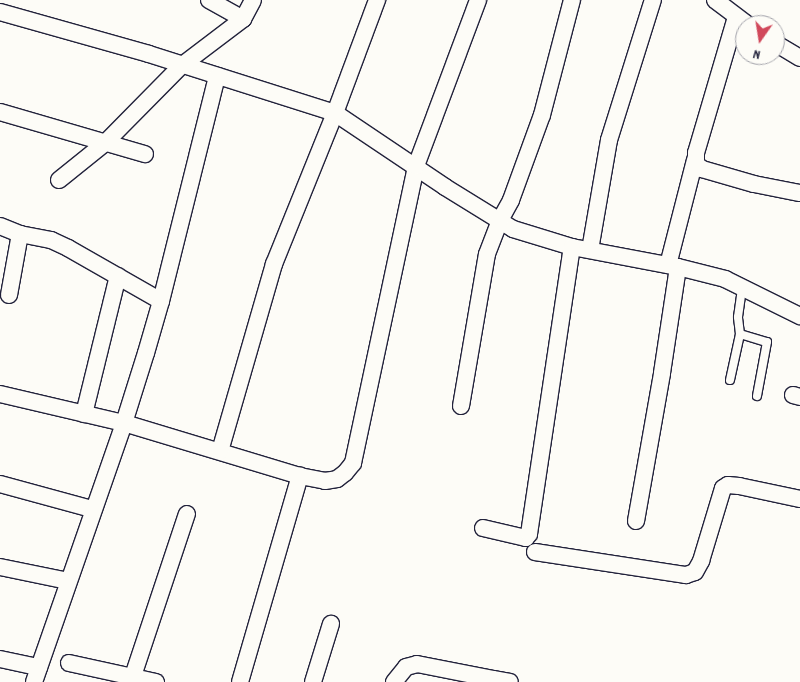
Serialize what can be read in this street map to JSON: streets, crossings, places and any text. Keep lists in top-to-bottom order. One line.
{"north":"bottom"}
